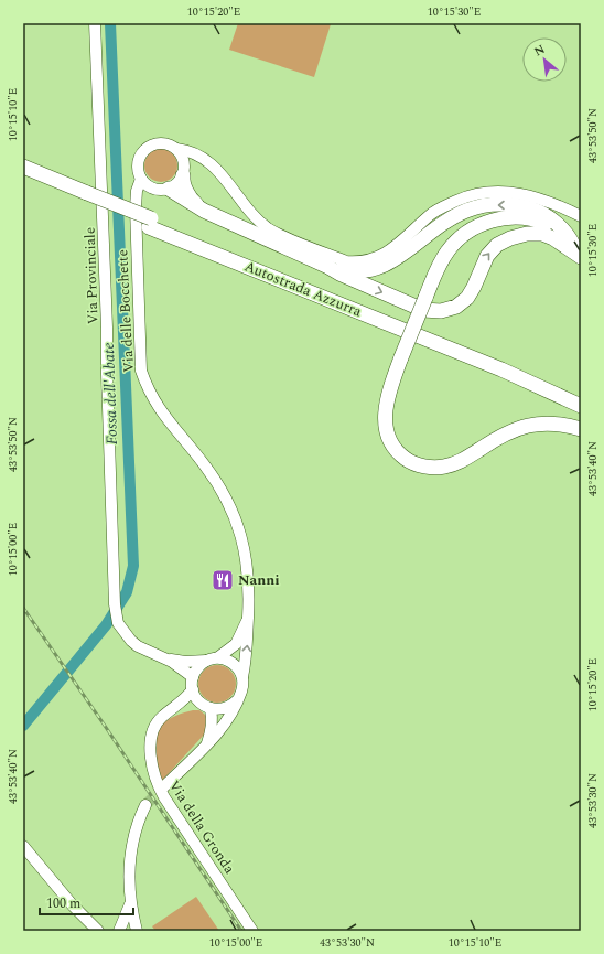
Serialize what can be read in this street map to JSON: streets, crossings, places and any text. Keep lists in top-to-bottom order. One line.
{"streets":{"highway":["Autostrada Azzurra"],"main road":["Via Provinciale","Via delle Bocchette","Via della Gronda"]},"crossings":[["Via Provinciale","Via delle Bocchette"],["Via Provinciale","Via della Gronda"],["Via delle Bocchette","Via della Gronda"]],"water":["Fossa dell'Abate"],"places":{"restaurant":["Nanni"]},"scale_bar":"100 m","north":"top left","coordinates":["10°15'20\"E","10°15'30\"E","10°15'10\"E","43°53'50\"N","43°53'40\"N","10°15'00\"E","43°53'30\"N"]}
